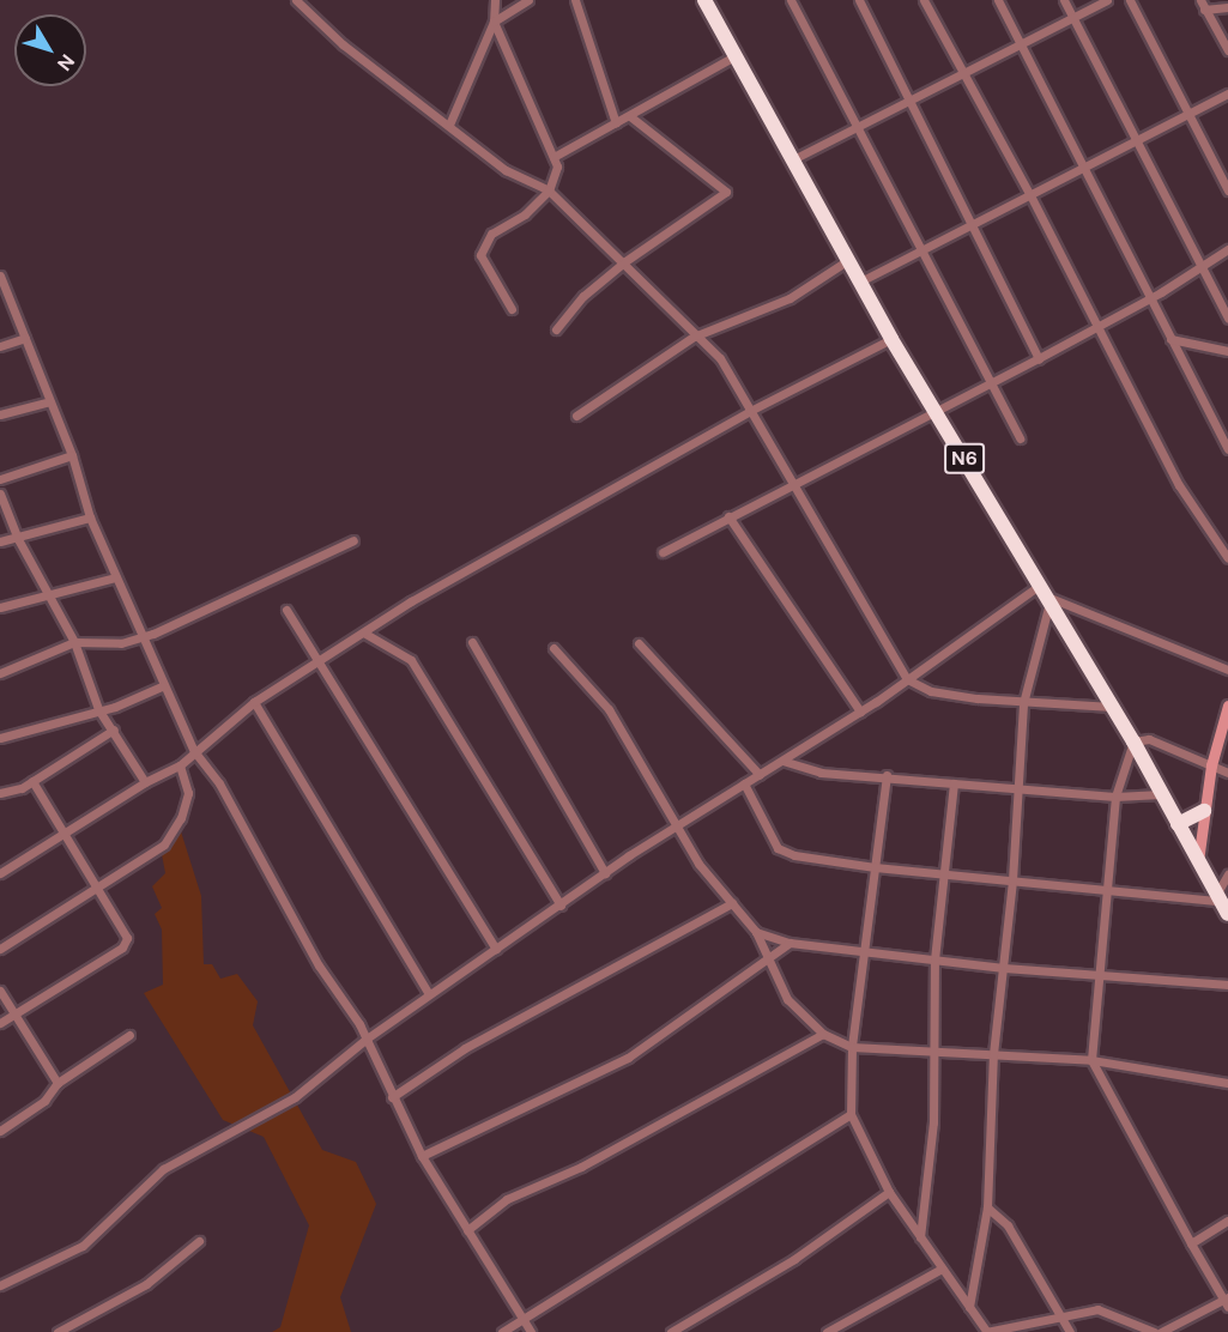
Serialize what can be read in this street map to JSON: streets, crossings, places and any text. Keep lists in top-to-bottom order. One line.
{"streets":{"highway":["N6"]},"north":"bottom right"}
